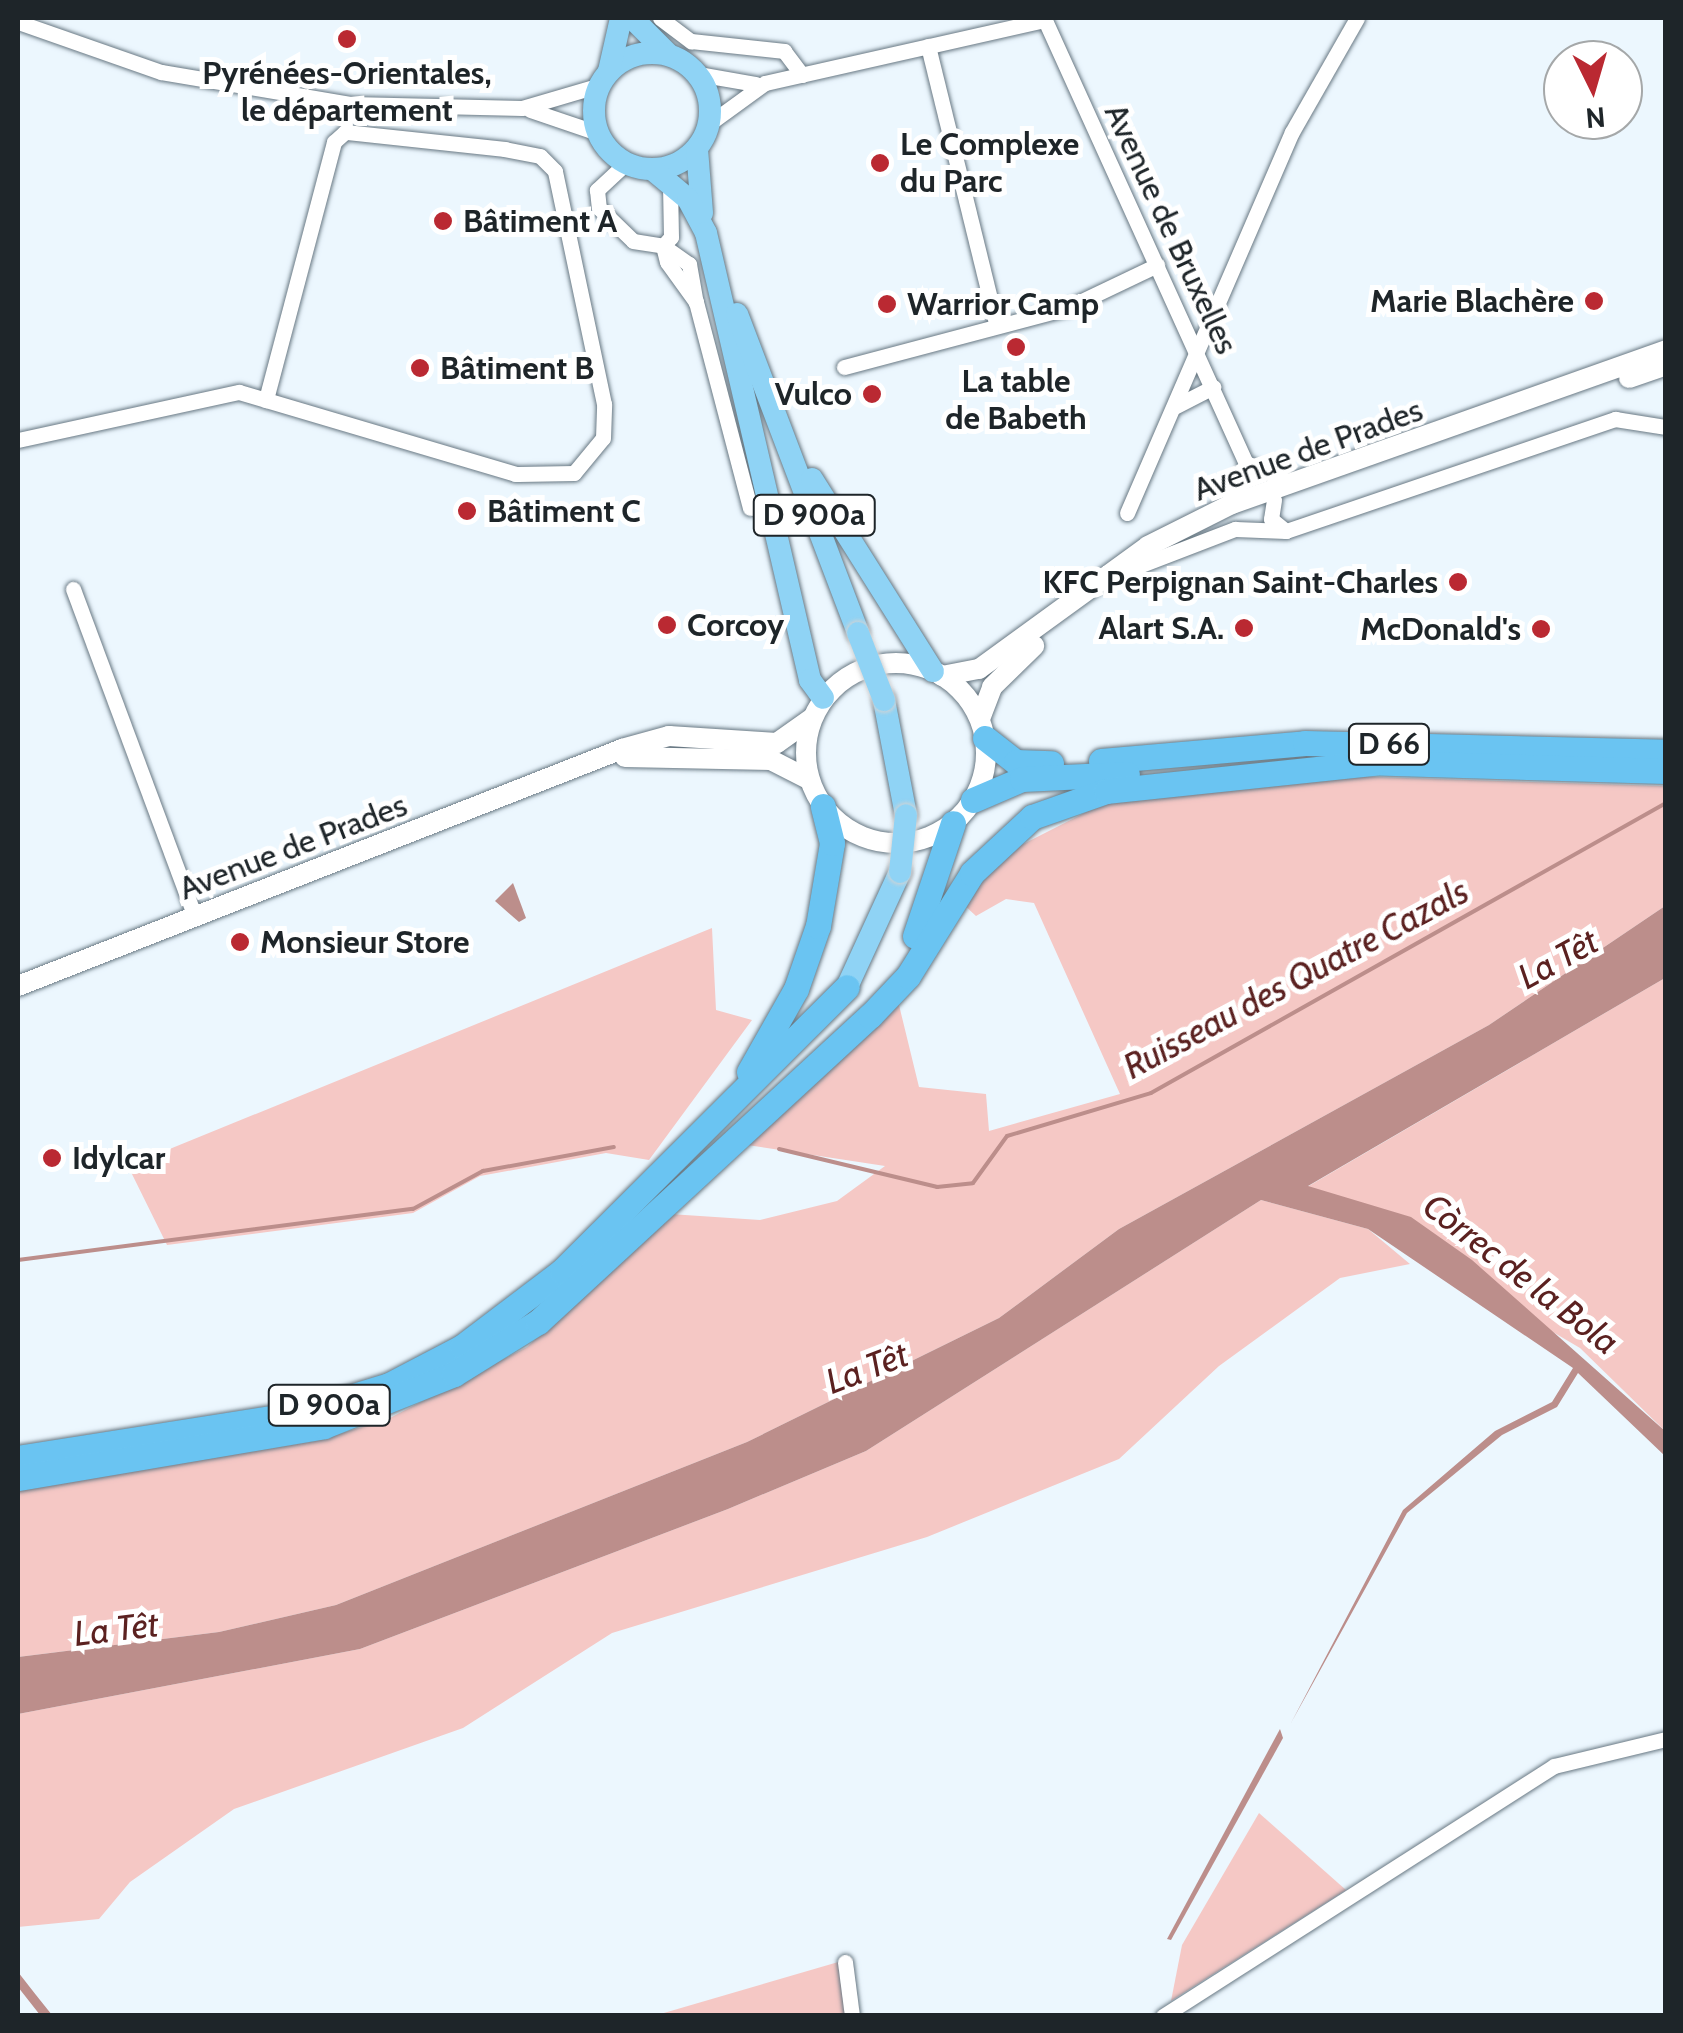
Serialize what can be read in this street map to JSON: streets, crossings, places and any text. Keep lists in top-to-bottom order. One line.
{"streets":{"highway":["D 900a","D 66"],"main road":["Avenue de Prades"],"street":["Avenue de Bruxelles"]},"crossings":[["Avenue de Prades","D 66"]],"water":["La Têt","Ruisseau des Quatre Cazals","Còrrec de la Bola"],"places":["Pyrénées-Orientales, le département","Le Complexe du Parc","Bâtiment A","Marie Blachère","Warrior Camp","La table de Babeth","Bâtiment B","Vulco","Bâtiment C","KFC Perpignan Saint-Charles","Corcoy","Alart S.A.","McDonald's","Monsieur Store","Idylcar"],"north":"bottom"}
